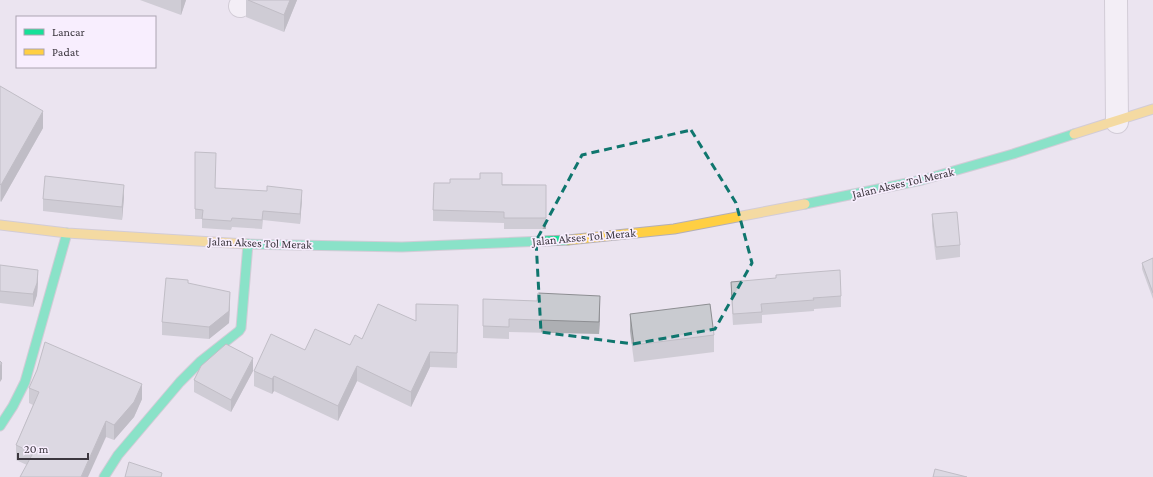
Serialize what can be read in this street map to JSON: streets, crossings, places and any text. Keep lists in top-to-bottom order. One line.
{"streets":{"main road":["Jalan Akses Tol Merak"]},"legend":["Lancar","Padat"],"scale_bar":"20 m"}
